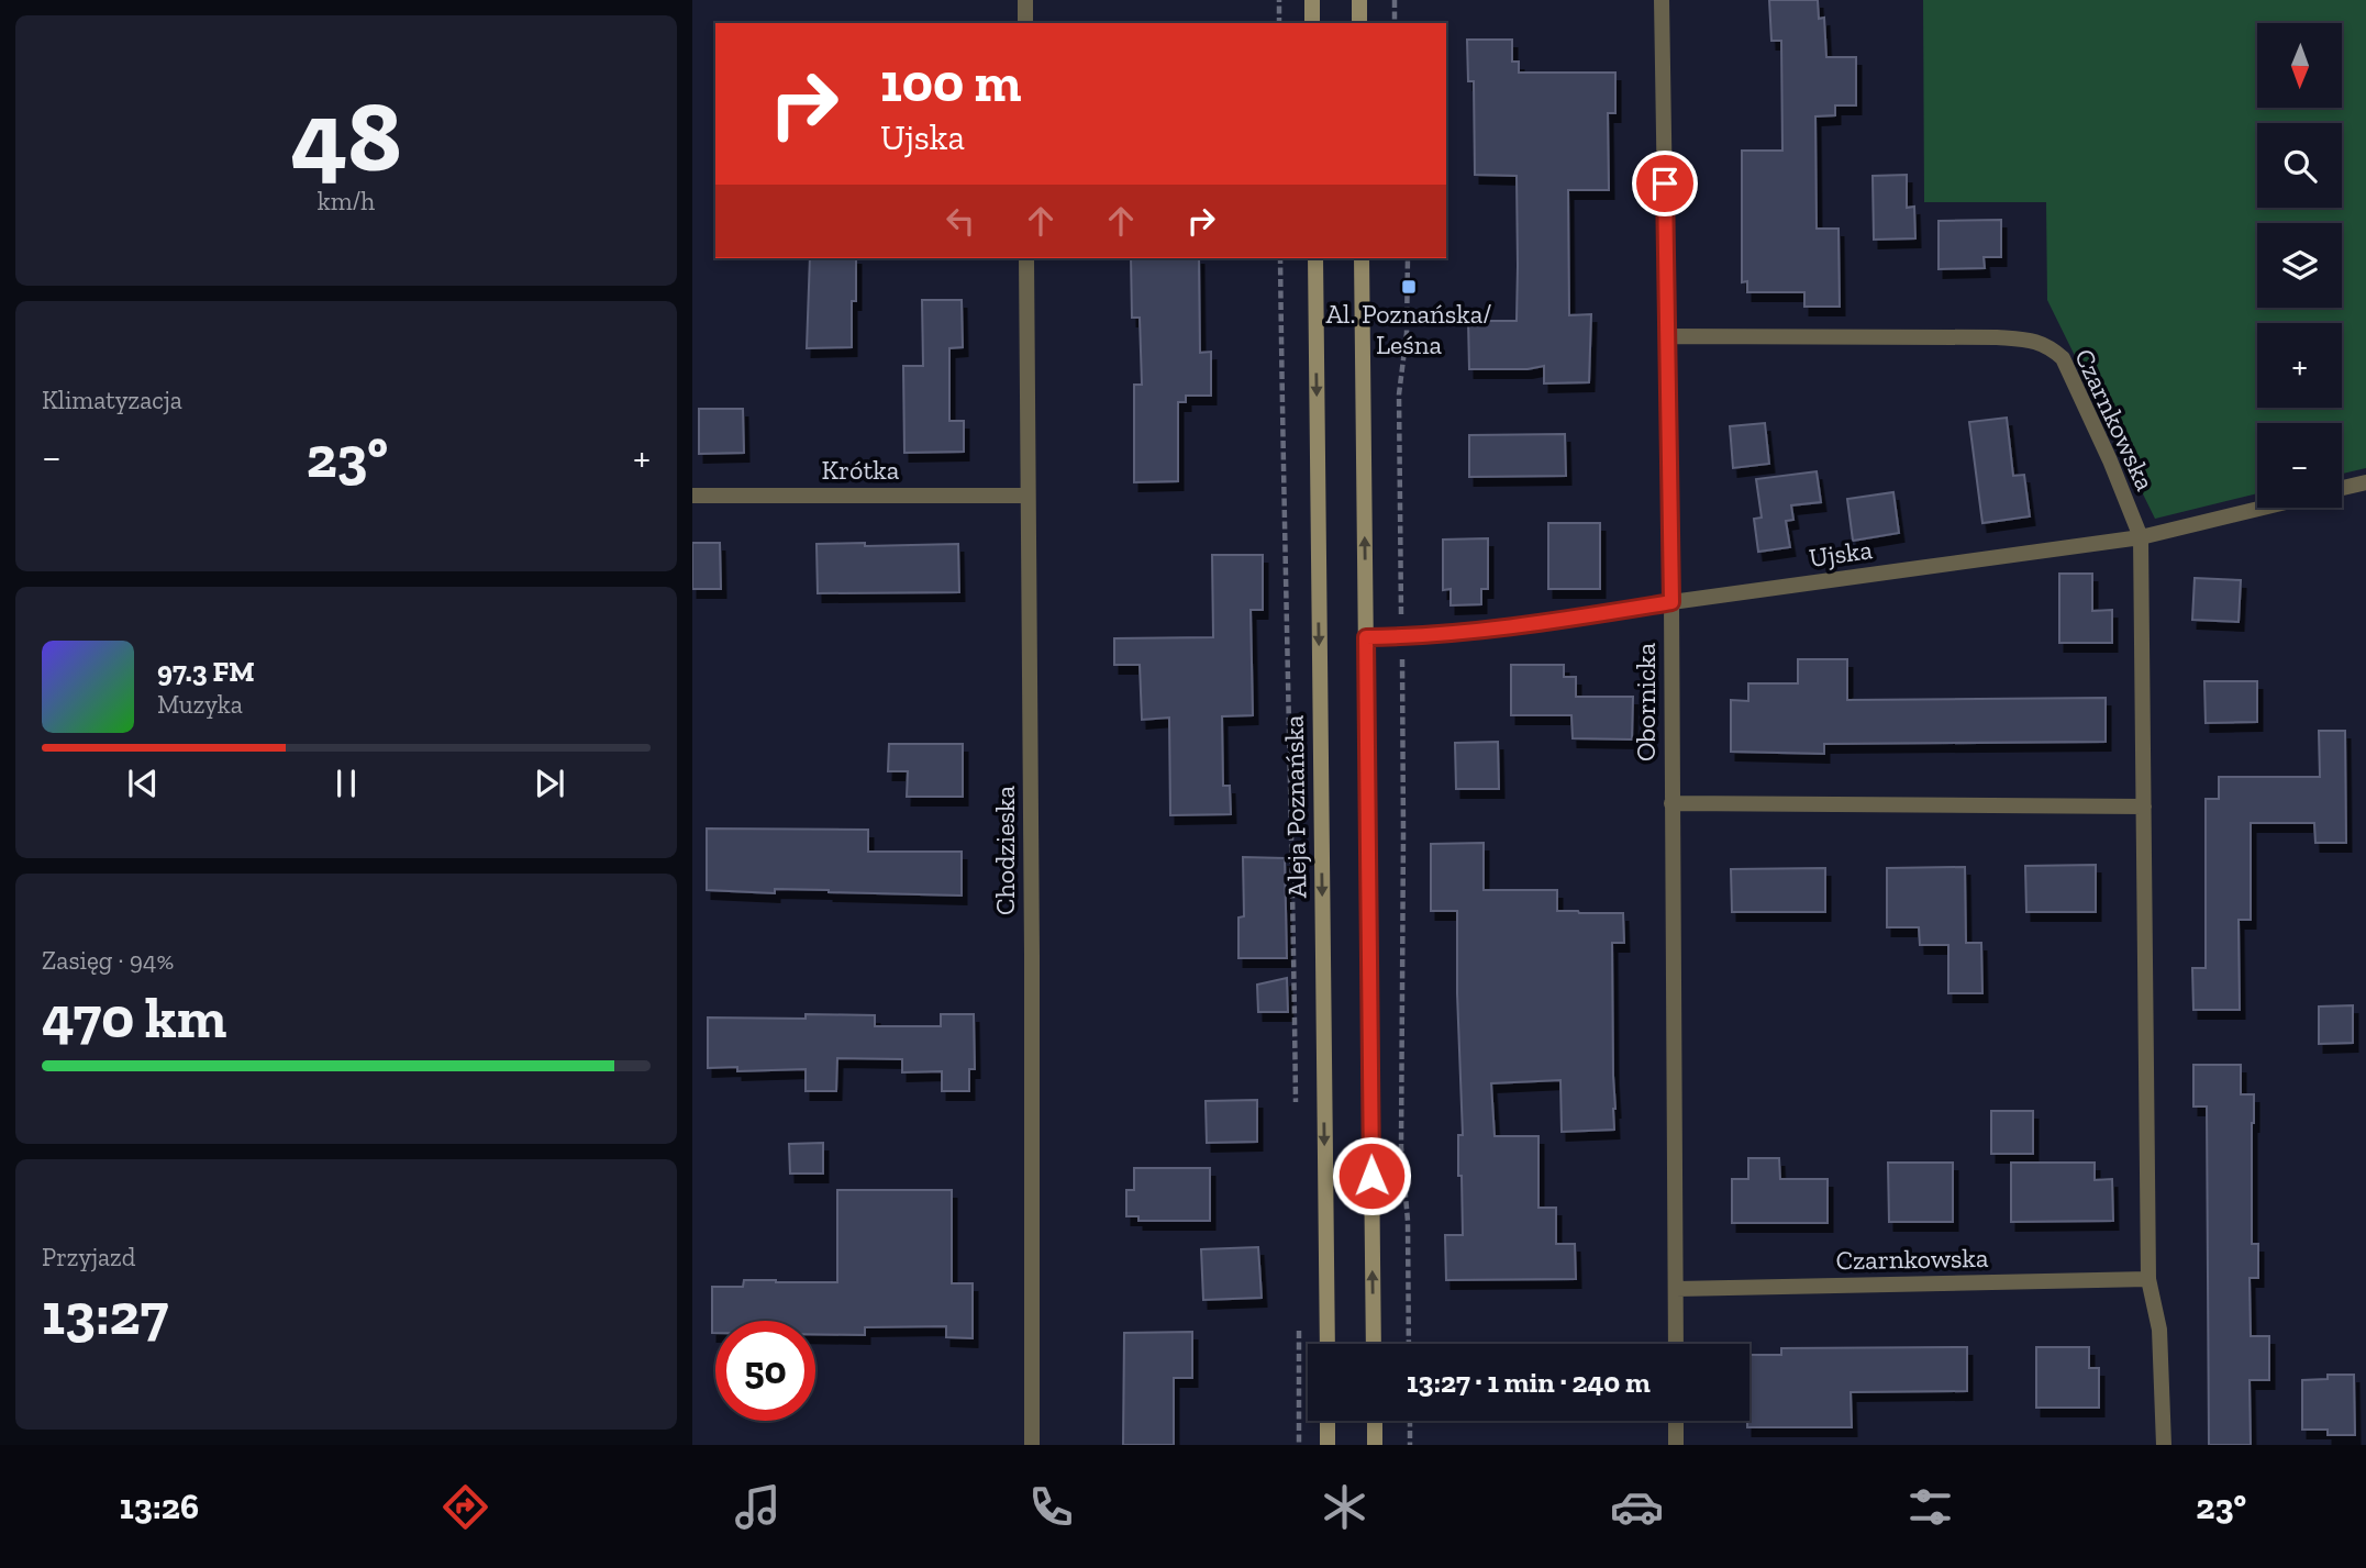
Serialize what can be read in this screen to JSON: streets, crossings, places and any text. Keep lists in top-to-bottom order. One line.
{"streets":{"main road":["Aleja Poznańska"],"street":["Czarnkowska","Krótka","Ujska","Obornicka","Chodzieska"]},"crossings":[["Czarnkowska","Ujska"],["Czarnkowska","Obornicka"],["Krótka","Chodzieska"],["Ujska","Obornicka"]],"places":{"transit":["Al. Poznańska/ Leśna"]},"north":"bottom","page":{"tile":[["48","km/h"],"Klimatyzacja",["Zasięg · 94%","470 km"],["Przyjazd","13:27"]],"map_buttons":["+","−"],"turn":["100 m","Ujska"],"heat":["−","23°","+"],"song":["97.3 FM","Muzyka"],"limit":"50","trip":"13:27 · 1 min · 240 m","tabs":["13:26","23°"]}}
